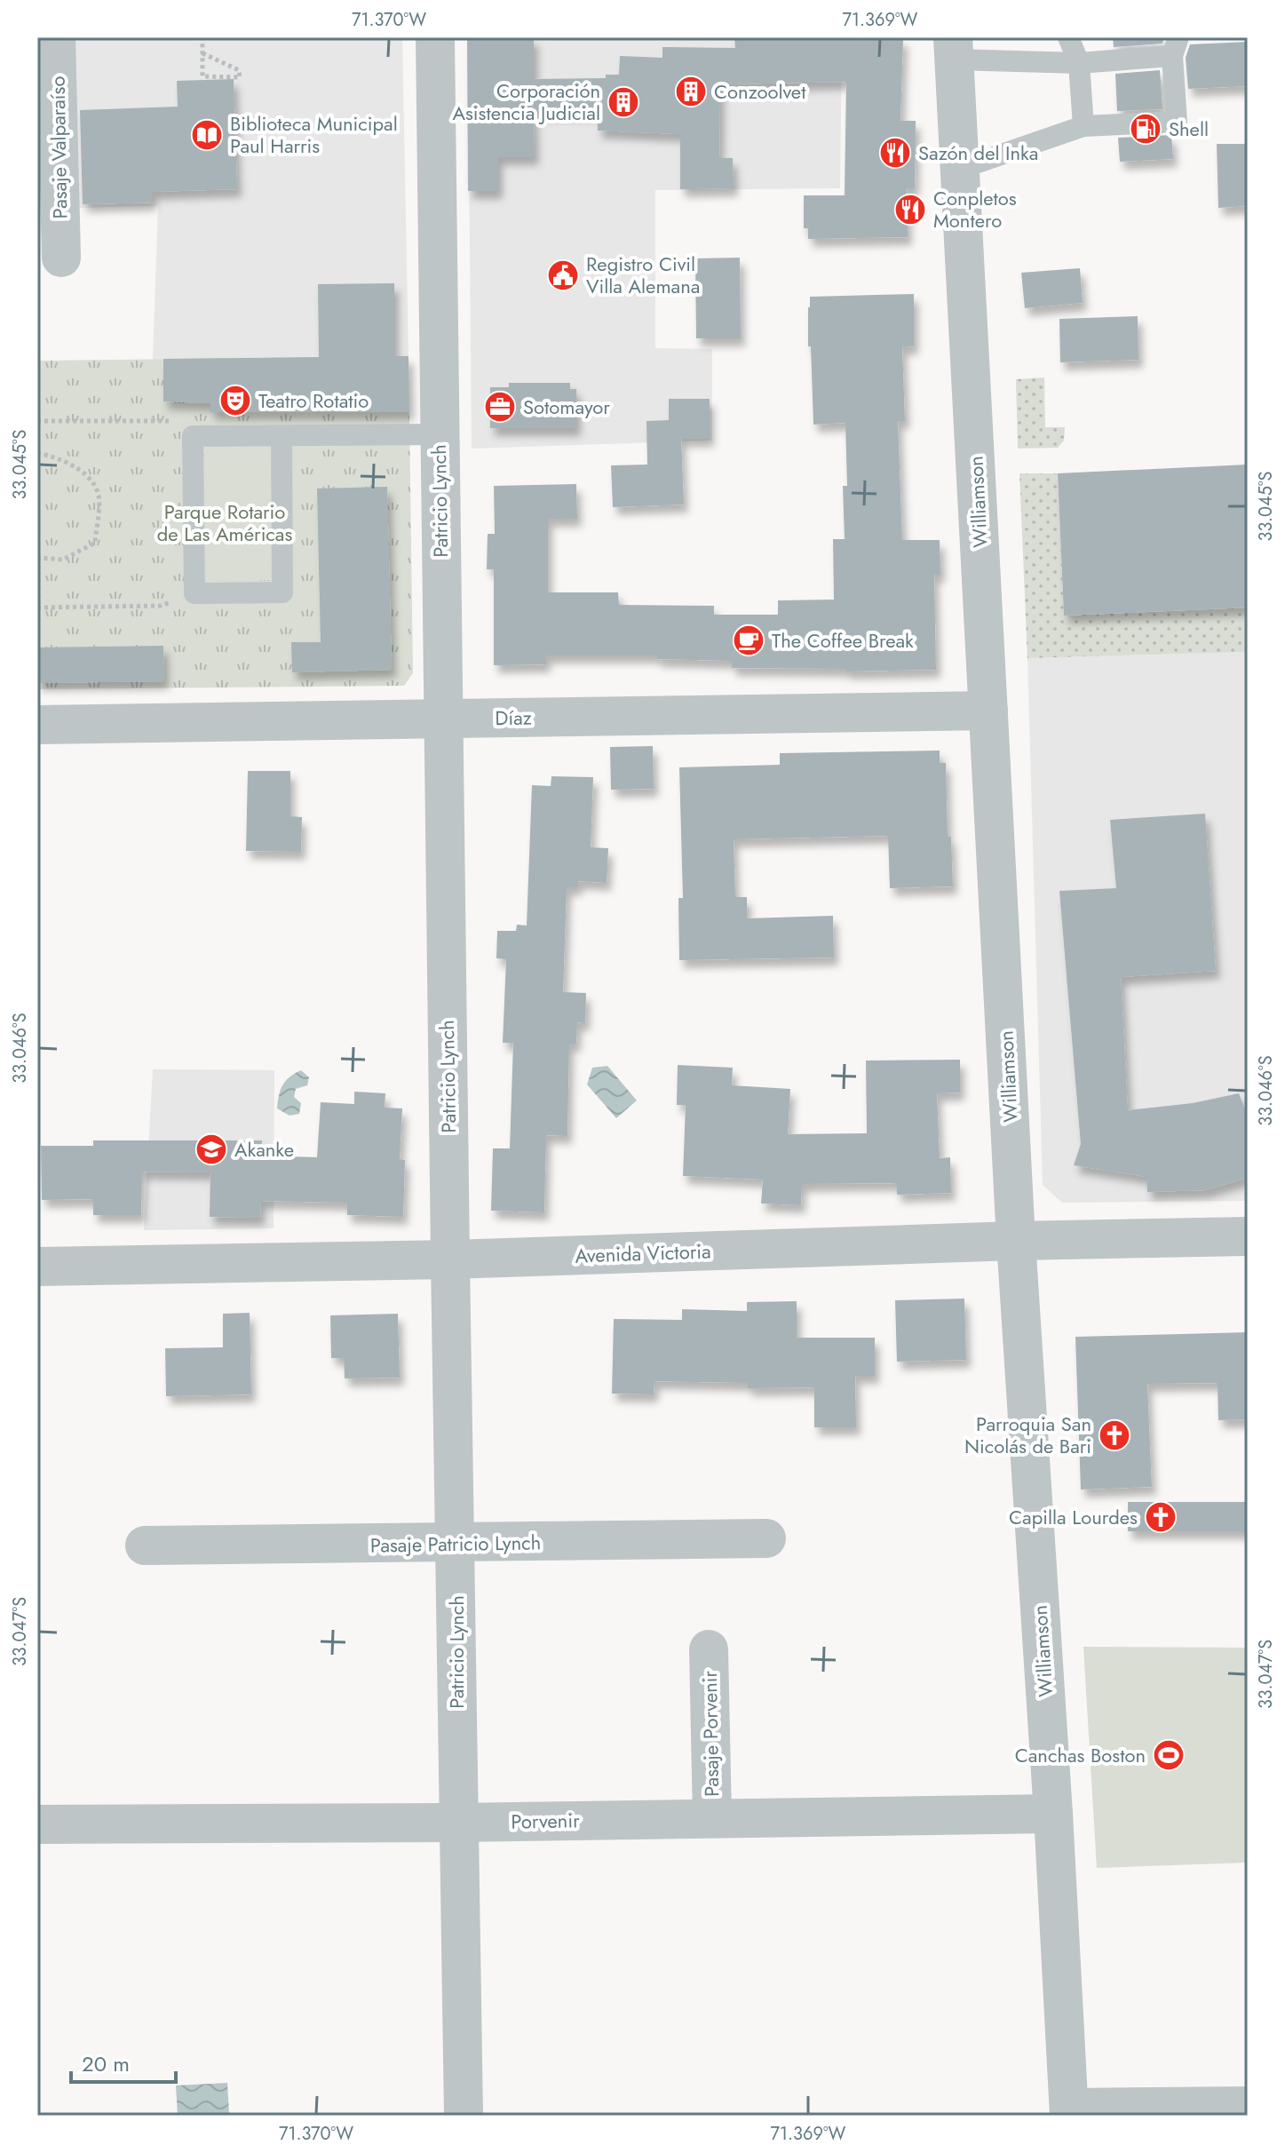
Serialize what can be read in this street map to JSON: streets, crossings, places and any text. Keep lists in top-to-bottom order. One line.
{"streets":{"street":["Pasaje Valparaíso","Patricio Lynch","Williamson","Díaz","Avenida Victoria","Pasaje Patricio Lynch","Pasaje Porvenir","Porvenir"]},"crossings":[["Patricio Lynch","Díaz"],["Patricio Lynch","Avenida Victoria"],["Patricio Lynch","Pasaje Patricio Lynch"],["Patricio Lynch","Porvenir"],["Williamson","Díaz"],["Williamson","Avenida Victoria"],["Williamson","Porvenir"],["Pasaje Porvenir","Porvenir"]],"parks":["Parque Rotario de Las Américas"],"places":{"building":["Conzoolvet","Corporación Asistencia Judicial"],"fuel station":["Shell"],"library":["Biblioteca Municipal Paul Harris"],"restaurant":["Sazón del Inka","Conpletos Montero"],"public building":["Registro Civil Villa Alemana"],"theatre":["Teatro Rotatio"],"office":["Sotomayor"],"cafe":["The Coffee Break"],"school or university":["Akanke"],"church":["Parroquia San Nicolás de Bari","Capilla Lourdes"],"sports":["Canchas Boston"]},"scale_bar":"20 m","coordinates":["71.370°W","71.369°W","33.045°S","33.046°S","33.047°S"]}
